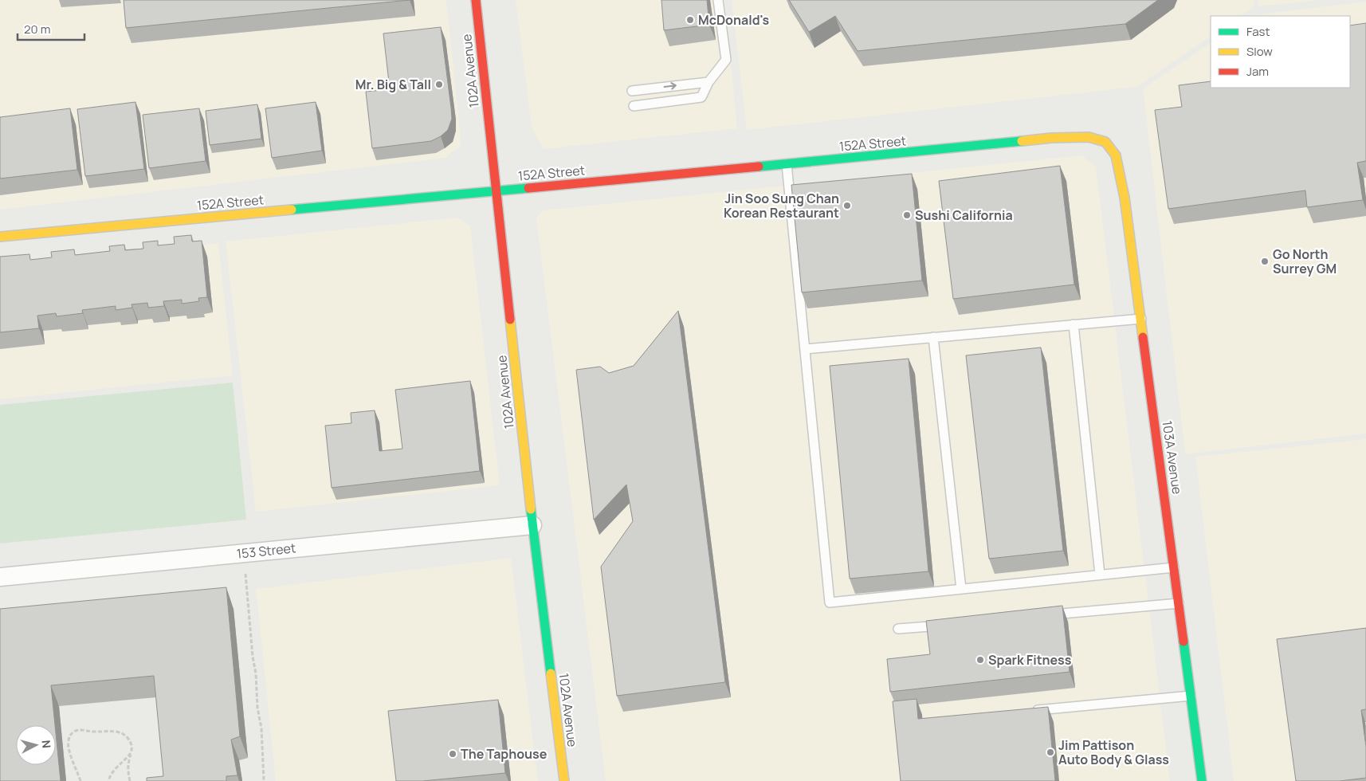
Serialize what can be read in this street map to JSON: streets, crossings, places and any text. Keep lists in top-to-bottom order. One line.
{"streets":{"street":["102A Avenue","152A Street","103A Avenue","153 Street"]},"crossings":[["102A Avenue","152A Street"],["102A Avenue","153 Street"],["152A Street","103A Avenue"]],"places":["McDonald's","Mr. Big & Tall","Jin Soo Sung Chan Korean Restaurant","Sushi California","Go North Surrey GM","Spark Fitness","Jim Pattison Auto Body & Glass","The Taphouse"],"legend":["Fast","Slow","Jam"],"scale_bar":"20 m","north":"right"}
